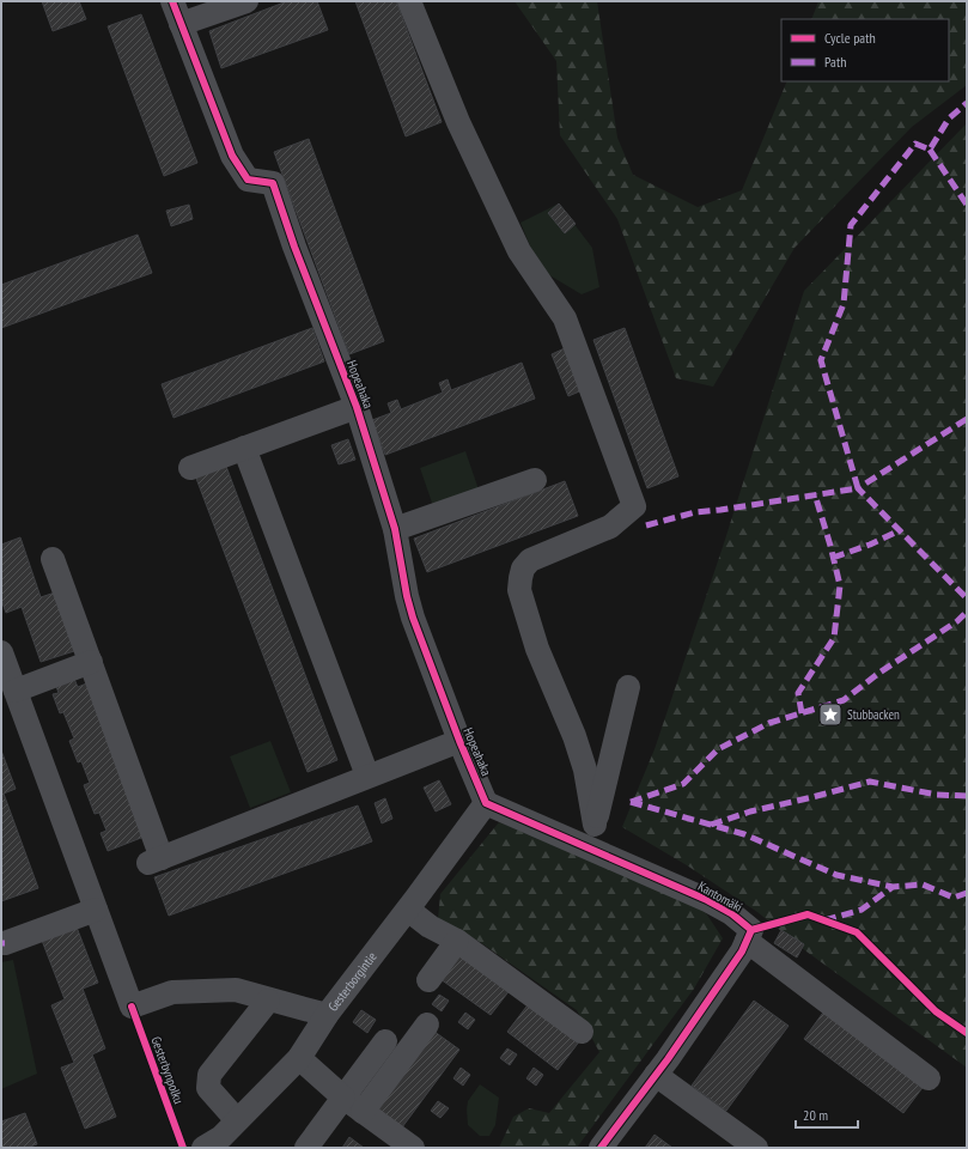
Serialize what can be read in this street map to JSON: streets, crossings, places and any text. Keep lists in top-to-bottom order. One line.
{"streets":{"street":["Hopeahaka","Kantomäki","Gesterborgintie"],"cycle path":["Gesterbynpolku"]},"crossings":[["Hopeahaka","Kantomäki"],["Hopeahaka","Gesterborgintie"],["Kantomäki","Gesterborgintie"]],"places":{"place":["Stubbacken"]},"legend":["Cycle path","Path"],"scale_bar":"20 m"}
